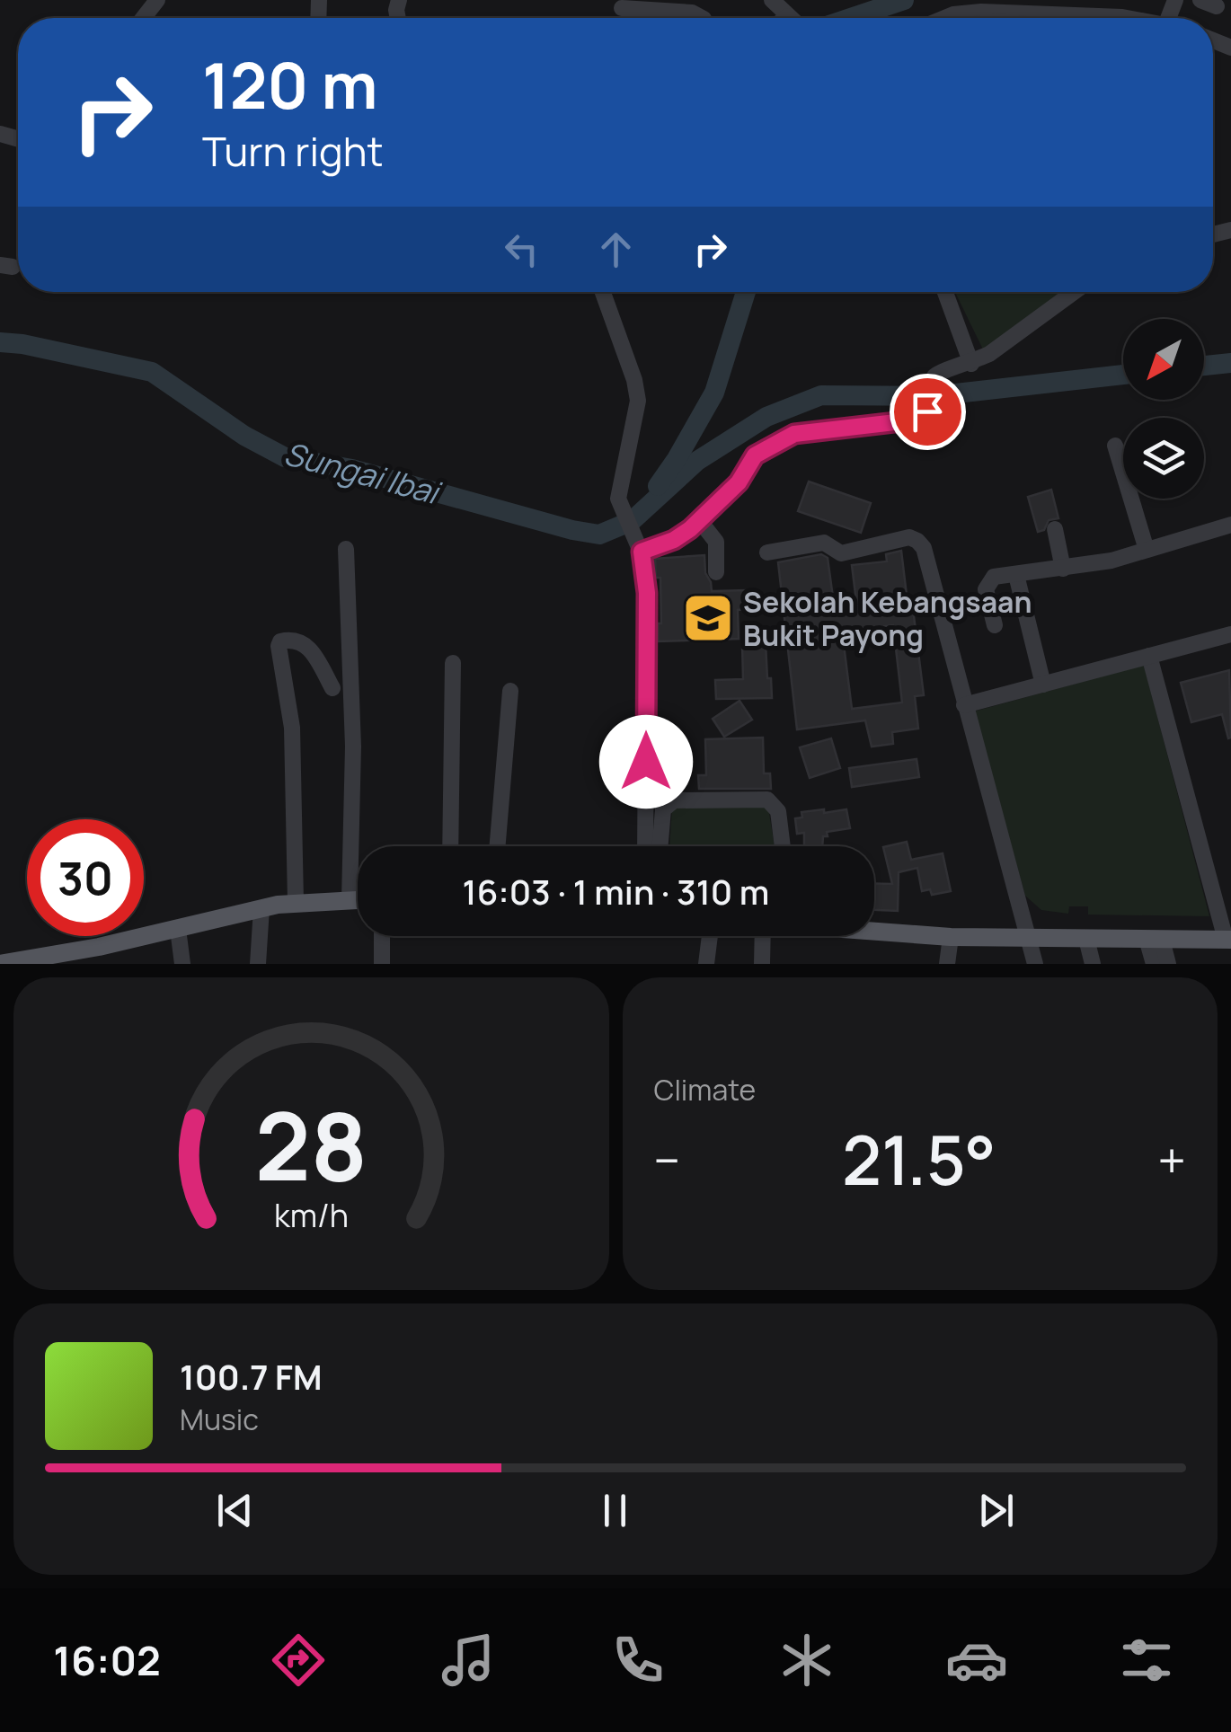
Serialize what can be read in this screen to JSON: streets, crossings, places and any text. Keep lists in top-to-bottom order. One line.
{"water":["Sungai Ibai"],"places":{"school or university":["Sekolah Kebangsaan Bukit Payong"]},"north":"bottom left","page":{"turn":["120 m","Turn right"],"limit":"30","trip":"16:03 · 1 min · 310 m","tile":"Climate","heat":["−","21.5°","+"],"song":["100.7 FM","Music"],"tabs":"16:02","gauge":["28","km/h"]}}
